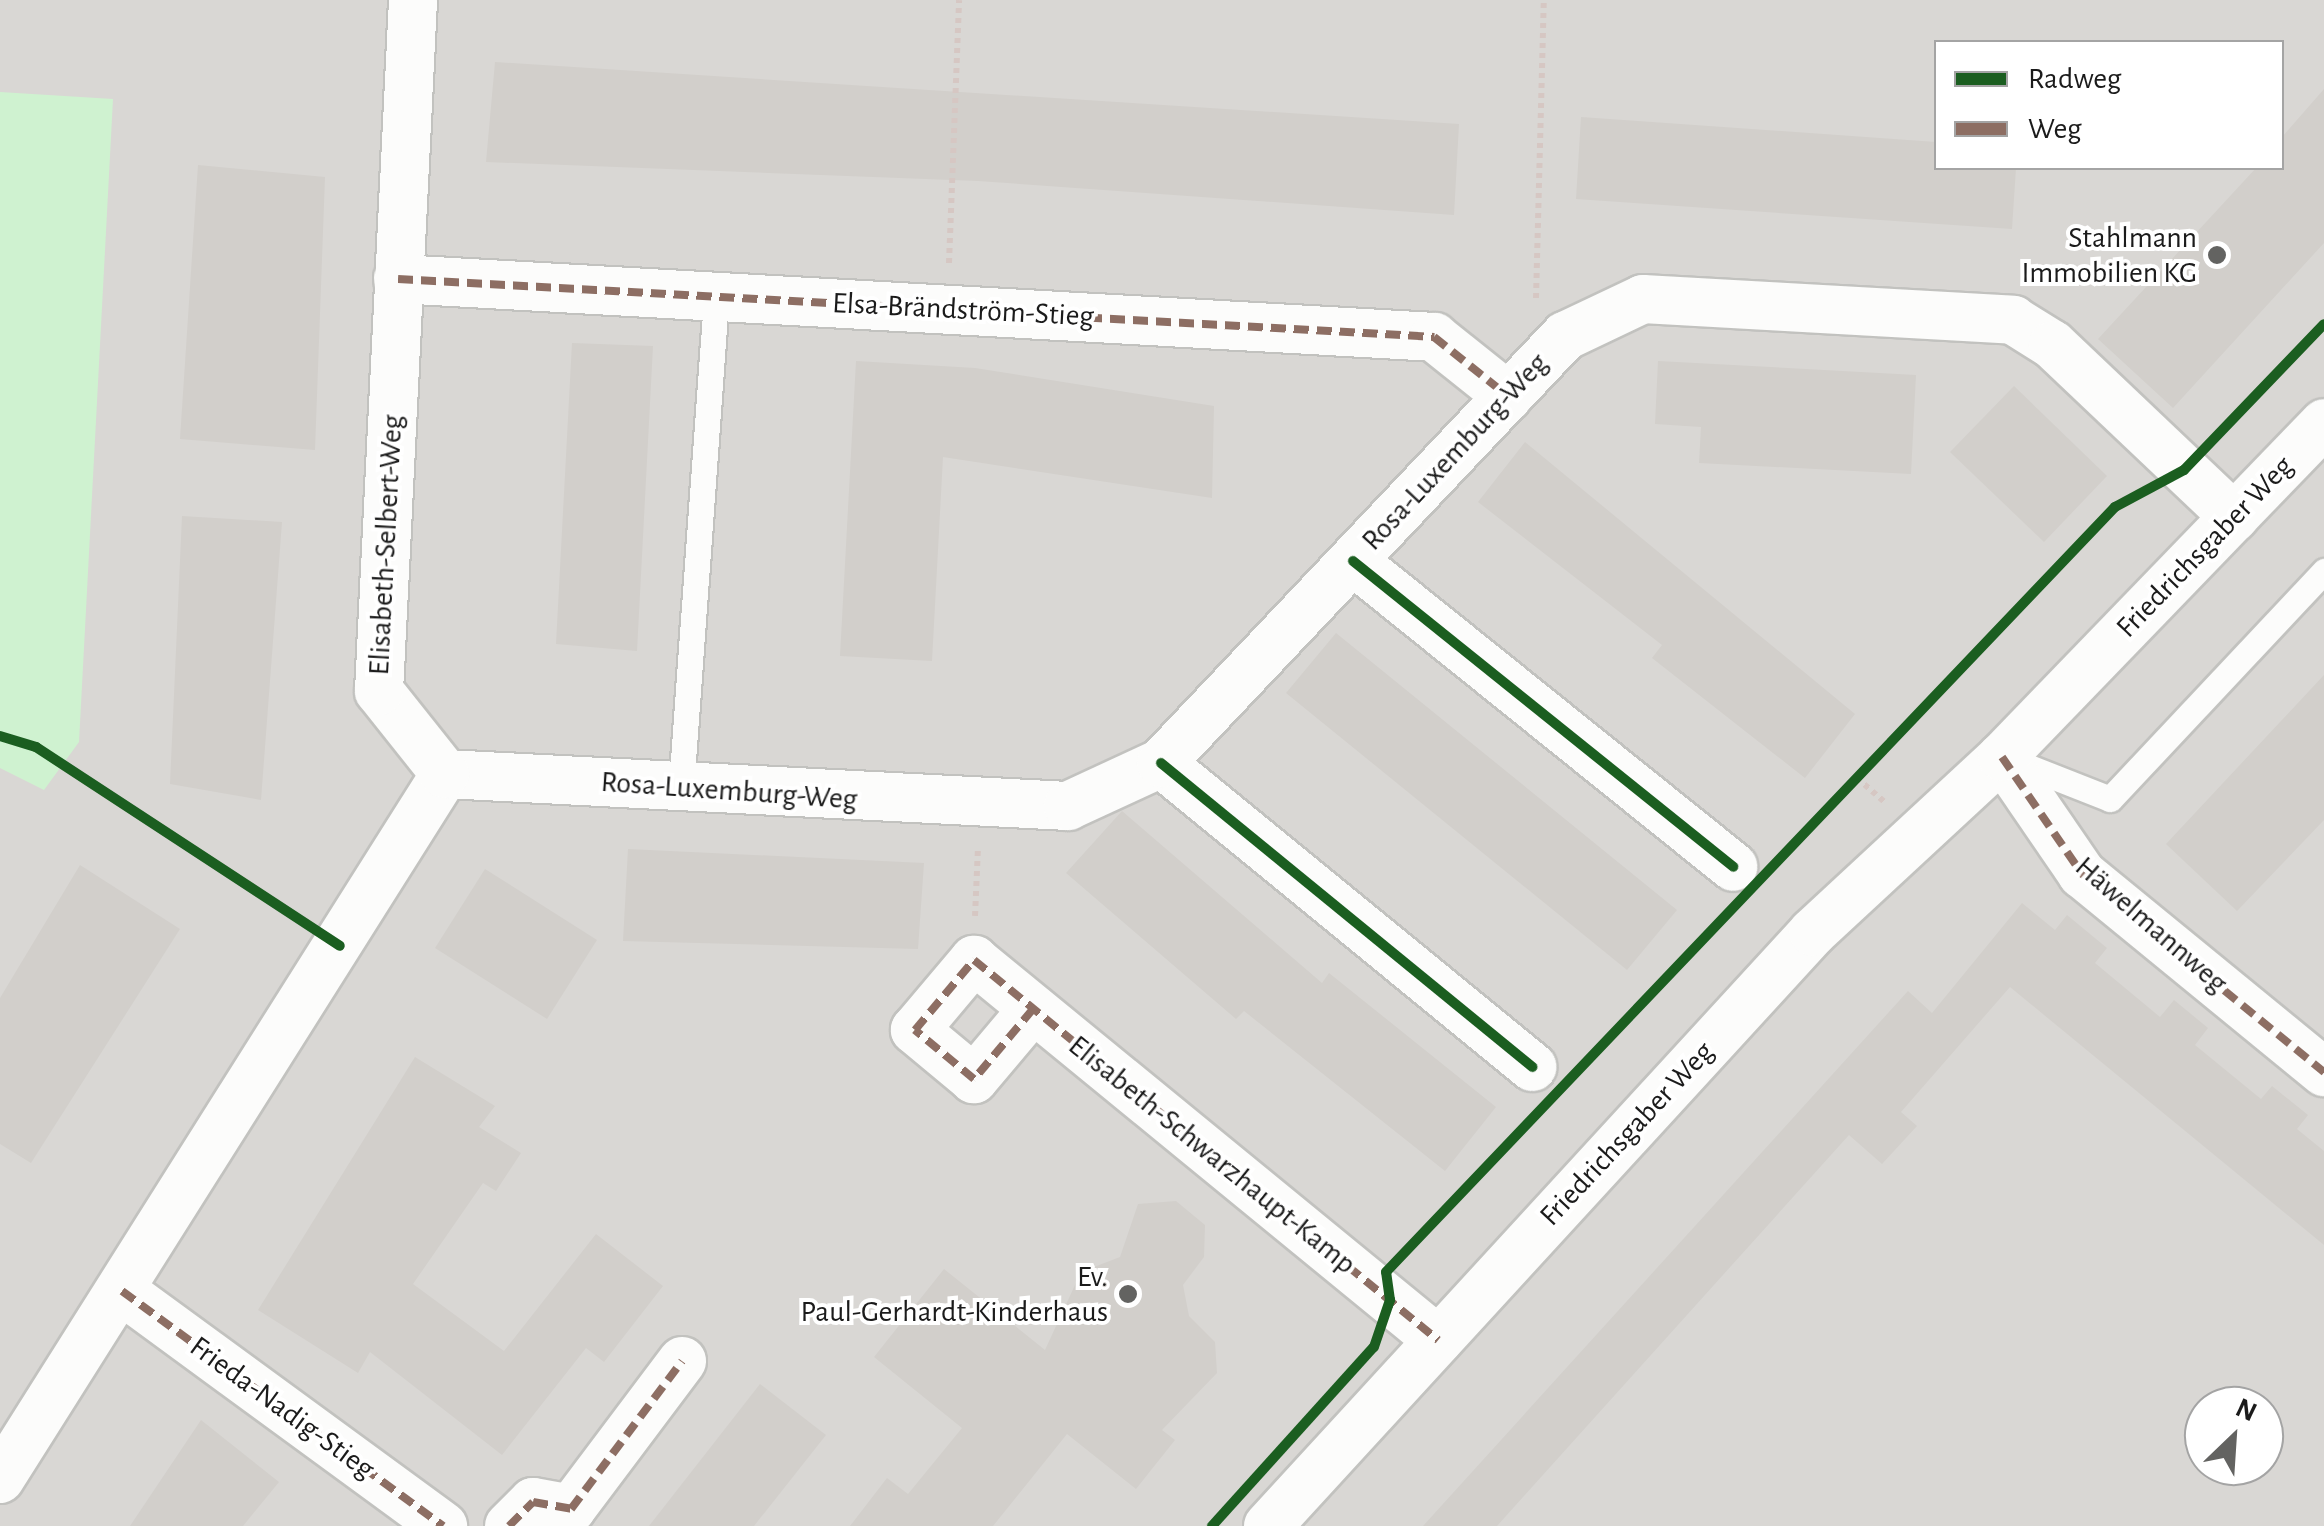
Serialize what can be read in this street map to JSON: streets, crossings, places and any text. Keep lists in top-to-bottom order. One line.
{"streets":{"street":["Elsa-Brändström-Stieg","Rosa-Luxemburg-Weg","Elisabeth-Selbert-Weg","Friedrichsgaber Weg","Häwelmannweg","Elisabeth-Schwarzhaupt-Kamp","Frieda-Nadig-Stieg"]},"crossings":[["Elsa-Brändström-Stieg","Rosa-Luxemburg-Weg"],["Elsa-Brändström-Stieg","Elisabeth-Selbert-Weg"],["Rosa-Luxemburg-Weg","Elisabeth-Selbert-Weg"],["Rosa-Luxemburg-Weg","Friedrichsgaber Weg"],["Friedrichsgaber Weg","Häwelmannweg"],["Friedrichsgaber Weg","Elisabeth-Schwarzhaupt-Kamp"]],"places":["Stahlmann Immobilien KG","Ev. Paul-Gerhardt-Kinderhaus"],"legend":["Radweg","Weg"],"north":"top right"}
